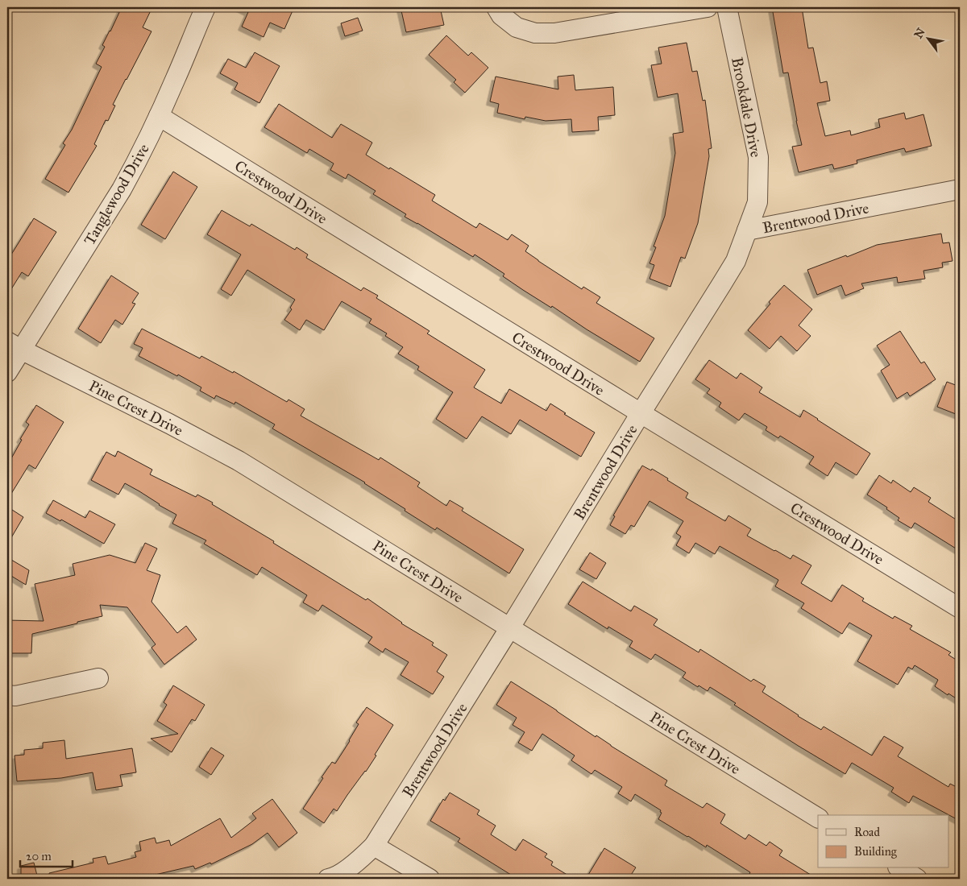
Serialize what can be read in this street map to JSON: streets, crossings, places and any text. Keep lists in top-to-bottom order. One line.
{"streets":{"street":["Brookdale Drive","Crestwood Drive","Tanglewood Drive","Brentwood Drive","Pine Crest Drive"]},"crossings":[["Brookdale Drive","Brentwood Drive"],["Crestwood Drive","Tanglewood Drive"],["Crestwood Drive","Brentwood Drive"],["Tanglewood Drive","Pine Crest Drive"],["Brentwood Drive","Pine Crest Drive"]],"legend":["Road","Building"],"scale_bar":"20 m","north":"top left"}
